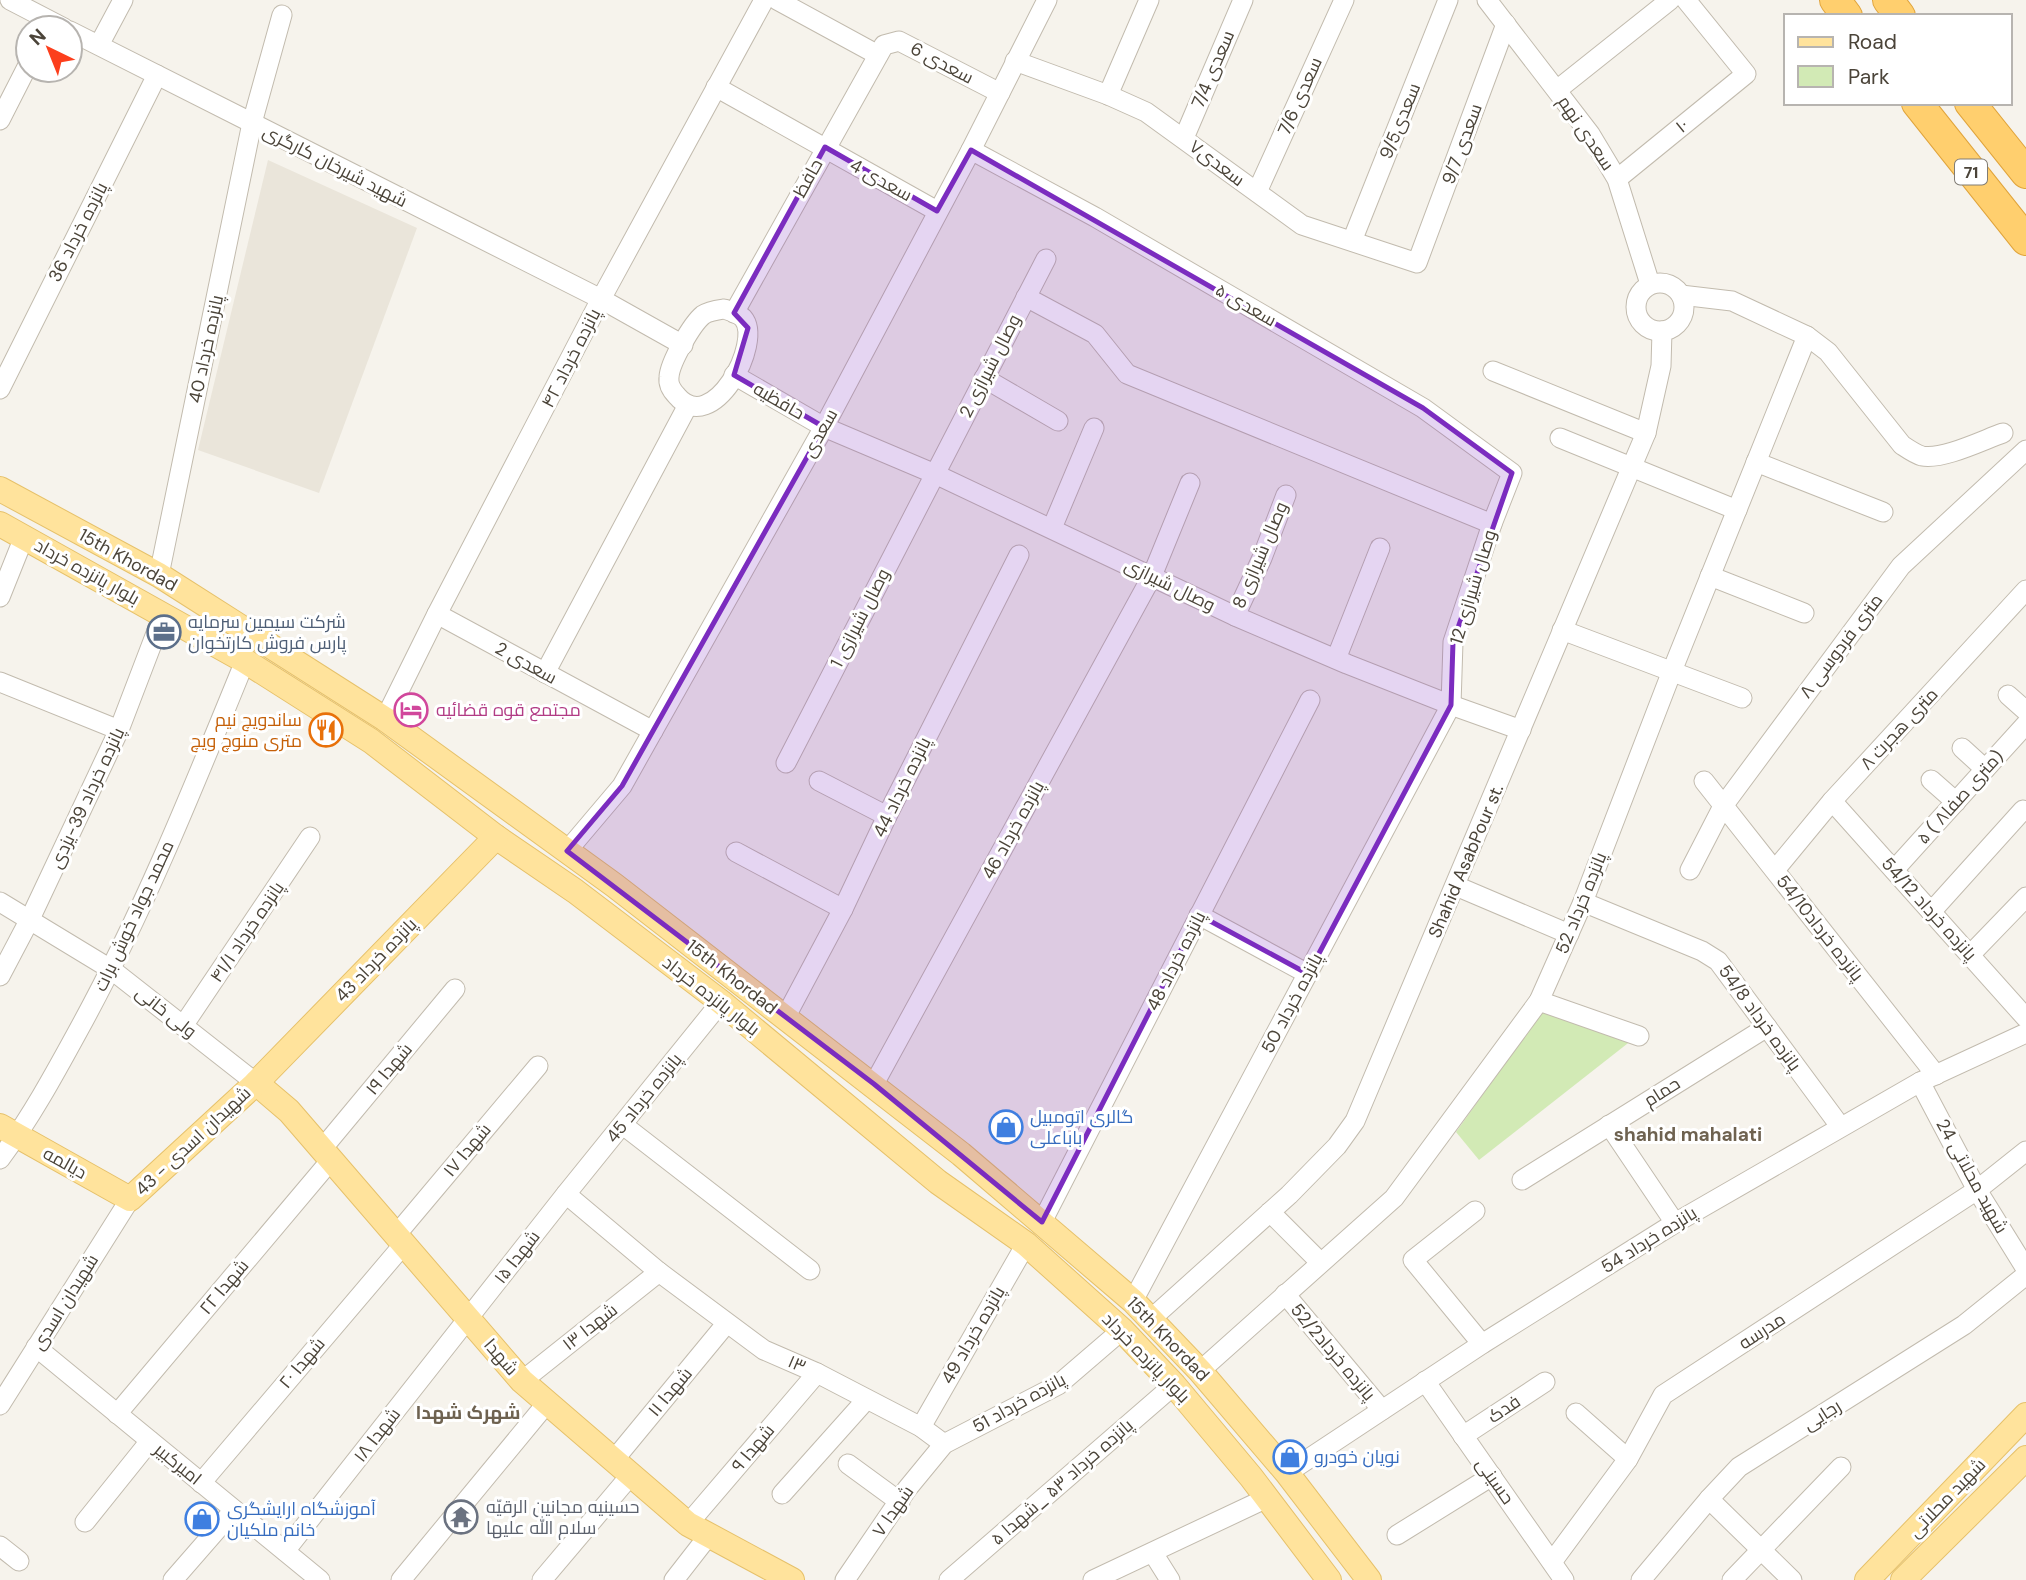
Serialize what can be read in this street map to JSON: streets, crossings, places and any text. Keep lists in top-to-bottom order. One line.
{"streets":{"highway":["71"],"main road":["15th Khordad","بلوار پانزده خرداد","پانزده خرداد 43","شهیدان اسدی - 43","دیالمه","شهدا","شهید محلاتی"],"street":["سعدی 6","سعدی 7/4","سعدی 7/6","سعدی9/5","۱۰","سعدی نهم","سعدی 9/7","سعدی۷","شهید شیرخان کارگری","حافظ","سعدی 4","پانزده خرداد 36","سعدی ۵","پانزده خرداد 40","پانزده خرداد ۴۲","وصال شیرازی 2","حافظیه","سعدی","وصال شیرازی 8","وصال شیرازی","وصال شیرازی 12","وصال شیرازی 1","۸ متری فردوسی","سعدی 2","۸ متری هجرت","پانزده خرداد 44","۵ ( ۸متری صفا)","پانزده خرداد 39-یزدی","پانزده خرداد 46","Shahid AsabPour st.","پانزده خرداد 52","پانزده خرداد 54/12","محمد جواد خوش برات","پانزده خرداد54/10","پانزده خرداد ۴۱/۱","پانزده خرداد 48","پانزده خرداد 50","ولی خانی","پانزده خرداد 54/8","شهدا ۱۹","حمام","پانزده خرداد 45","شهدا ۱۷","شهید محلاتی 24","پانزده خرداد 54","شهدا ۱۵","شهدا ۲۲","شهیدان اسدی","شهدا ۱۳","مدرسه","پانزده خرداد 49","پانزده خرداد52/2","شهدا ۲۰","۱۳","شهدا ۱۱","پانزده خرداد 51","فدک","رجایی","شهدا ۱۸","شهدا ۹","امیرکبیر","حسینی","پانزده خرداد ۵۳ _شهدا ۵","شهدا ۷"]},"crossings":[["سعدی 6","حافظ"],["سعدی 6","سعدی"],["سعدی 7/4","سعدی۷"],["سعدی 7/6","سعدی۷"],["سعدی9/5","سعدی۷"],["۱۰","سعدی نهم"],["سعدی نهم","سعدی 9/7"],["سعدی نهم","Shahid AsabPour st."],["سعدی 9/7","سعدی۷"],["سعدی۷","سعدی"],["شهید شیرخان کارگری","حافظ"],["شهید شیرخان کارگری","پانزده خرداد 36"],["شهید شیرخان کارگری","پانزده خرداد 40"],["شهید شیرخان کارگری","پانزده خرداد ۴۲"],["شهید شیرخان کارگری","حافظیه"],["حافظ","سعدی 4"],["حافظ","حافظیه"],["سعدی 4","پانزده خرداد ۴۲"],["سعدی 4","سعدی"],["سعدی ۵","سعدی"],["سعدی ۵","وصال شیرازی 12"],["پانزده خرداد 40","15th Khordad"],["پانزده خرداد ۴۲","15th Khordad"],["پانزده خرداد ۴۲","سعدی 2"],["وصال شیرازی 2","وصال شیرازی"],["وصال شیرازی 2","وصال شیرازی 1"],["حافظیه","سعدی"],["حافظیه","وصال شیرازی"],["سعدی","15th Khordad"],["سعدی","وصال شیرازی"],["سعدی","سعدی 2"],["وصال شیرازی 8","وصال شیرازی"],["15th Khordad","پانزده خرداد 44"],["15th Khordad","پانزده خرداد 46"],["15th Khordad","Shahid AsabPour st."],["15th Khordad","پانزده خرداد 52"],["15th Khordad","پانزده خرداد 48"],["15th Khordad","پانزده خرداد 50"],["15th Khordad","پانزده خرداد 54"],["بلوار پانزده خرداد","پانزده خرداد 39-یزدی"],["بلوار پانزده خرداد","محمد جواد خوش برات"],["بلوار پانزده خرداد","پانزده خرداد 43"],["بلوار پانزده خرداد","پانزده خرداد 45"],["بلوار پانزده خرداد","پانزده خرداد 49"],["بلوار پانزده خرداد","پانزده خرداد 51"],["بلوار پانزده خرداد","پانزده خرداد ۵۳ _شهدا ۵"],["وصال شیرازی","وصال شیرازی 12"],["وصال شیرازی","وصال شیرازی 1"],["وصال شیرازی","پانزده خرداد 46"],["وصال شیرازی","Shahid AsabPour st."],["وصال شیرازی","پانزده خرداد 50"],["وصال شیرازی 12","پانزده خرداد 50"],["۸ متری فردوسی","پانزده خرداد54/10"],["۸ متری هجرت","پانزده خرداد 54/12"],["۸ متری هجرت","پانزده خرداد54/10"],["۵ ( ۸متری صفا)","پانزده خرداد 54/12"],["پانزده خرداد 39-یزدی","ولی خانی"],["پانزده خرداد 52","پانزده خرداد 54/8"],["پانزده خرداد 52","پانزده خرداد52/2"],["محمد جواد خوش برات","ولی خانی"],["محمد جواد خوش برات","دیالمه"],["پانزده خرداد54/10","شهید محلاتی 24"],["پانزده خرداد54/10","پانزده خرداد 54"],["پانزده خرداد ۴۱/۱","ولی خانی"],["پانزده خرداد 43","ولی خانی"],["پانزده خرداد 43","شهیدان اسدی - 43"],["پانزده خرداد 43","شهدا"],["ولی خانی","شهیدان اسدی - 43"],["ولی خانی","شهدا"],["پانزده خرداد 54/8","حمام"],["پانزده خرداد 54/8","پانزده خرداد 54"],["شهدا ۱۹","شهدا ۲۲"],["شهدا ۱۹","شهدا"],["پانزده خرداد 45","شهدا ۱۵"],["پانزده خرداد 45","۱۳"],["شهیدان اسدی - 43","دیالمه"],["شهیدان اسدی - 43","شهیدان اسدی"],["شهیدان اسدی - 43","شهدا"],["شهدا ۱۷","شهدا"],["شهدا ۱۷","شهدا ۲۰"],["دیالمه","شهیدان اسدی"],["شهید محلاتی 24","پانزده خرداد 54"],["شهید محلاتی 24","مدرسه"],["پانزده خرداد 54","پانزده خرداد52/2"],["پانزده خرداد 54","حسینی"],["شهدا ۱۵","شهدا"],["شهدا ۱۵","۱۳"],["شهدا ۱۵","شهدا ۱۸"],["شهدا ۲۲","شهدا"],["شهدا ۲۲","امیرکبیر"],["شهیدان اسدی","امیرکبیر"],["شهدا ۱۳","شهدا"],["شهدا ۱۳","۱۳"],["مدرسه","حسینی"],["پانزده خرداد 49","۱۳"],["شهدا","شهدا ۲۰"],["شهدا","شهدا ۱۱"],["شهدا","شهدا ۱۸"],["شهدا","شهدا ۹"],["شهدا ۲۰","امیرکبیر"],["۱۳","شهدا ۱۱"],["۱۳","پانزده خرداد 51"],["۱۳","شهدا ۹"],["۱۳","شهدا ۷"],["پانزده خرداد 51","شهدا ۷"],["فدک","حسینی"],["شهدا ۱۸","امیرکبیر"]],"districts":["shahid mahalati","شهرک شهدا"],"places":{"office":["شرکت سیمین سرمایه پارس فروش کارتخوان"],"hotel":["مجتمع قوه قضائیه"],"restaurant":["ساندویچ نیم متری منوچ ویچ"],"shop":["گالری اتومبیل باباعلی","نویان خودرو","آموزشگاه ارایشگری خانم ملکیان"],"temple":["حسینیه مجانین الرقیّه سلام الله علیها"]},"legend":["Road","Park"],"north":"top left"}
